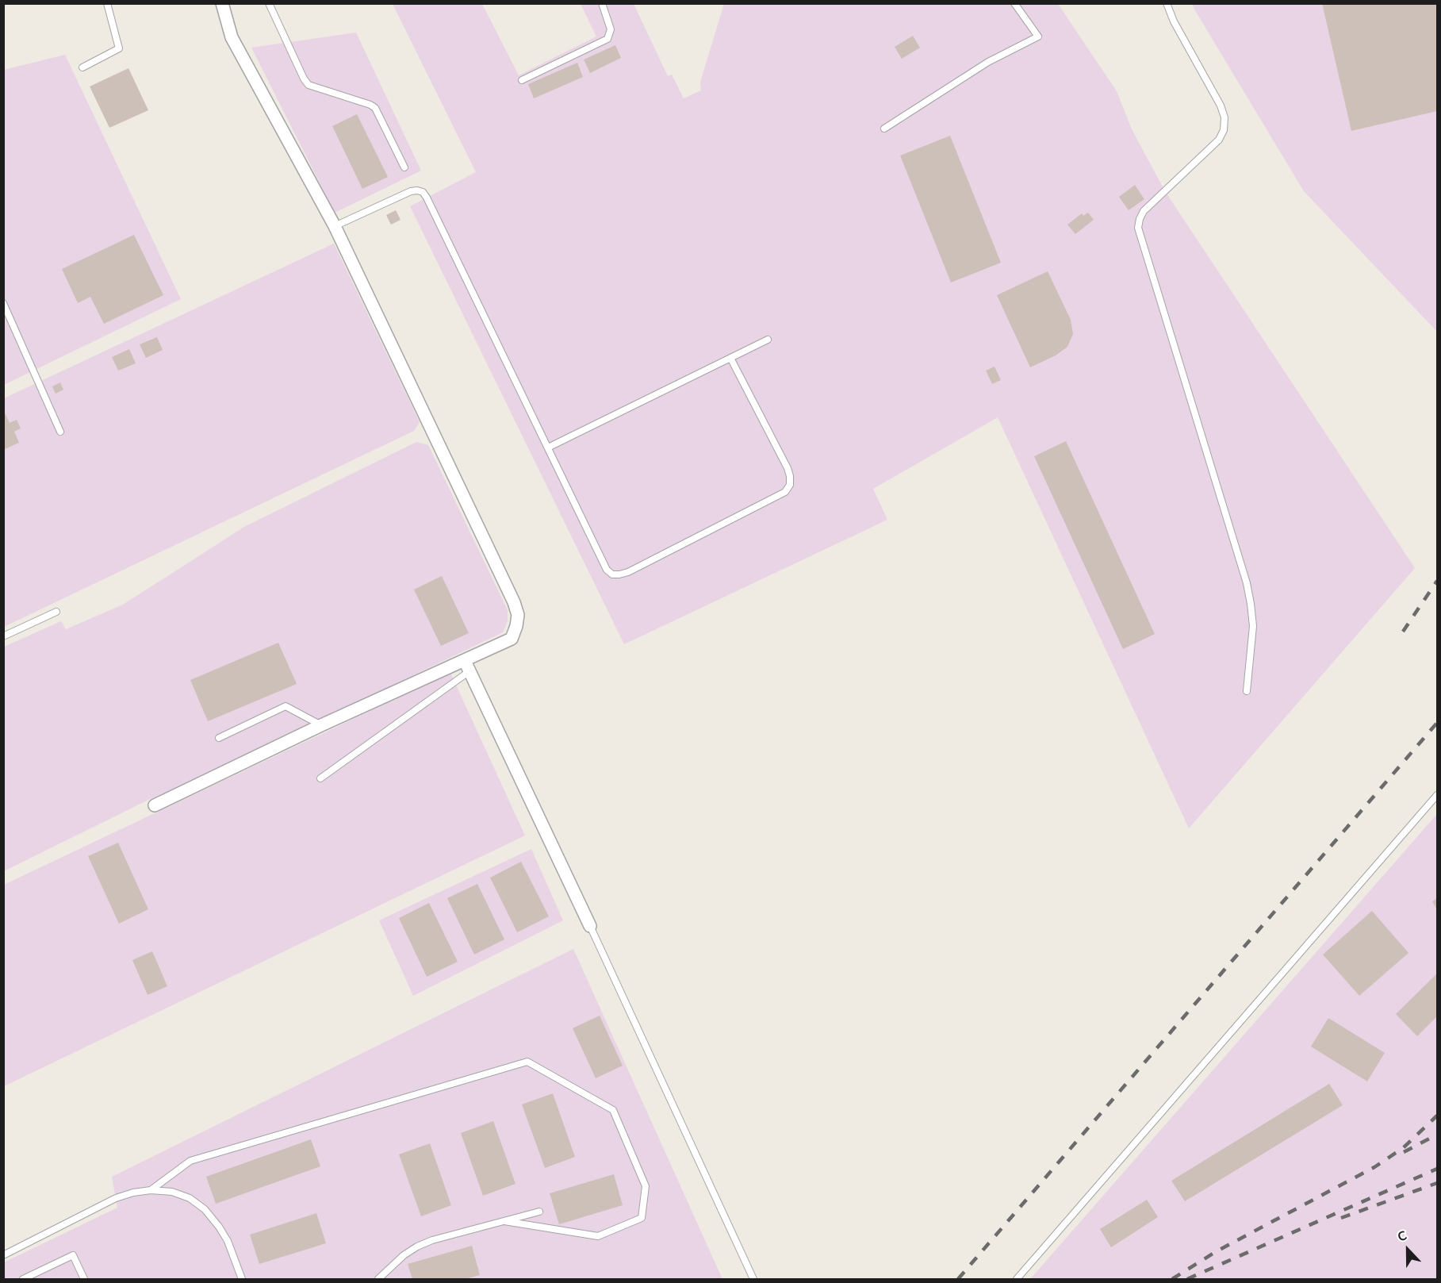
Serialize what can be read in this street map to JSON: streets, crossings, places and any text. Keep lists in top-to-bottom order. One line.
{"north":"top"}
